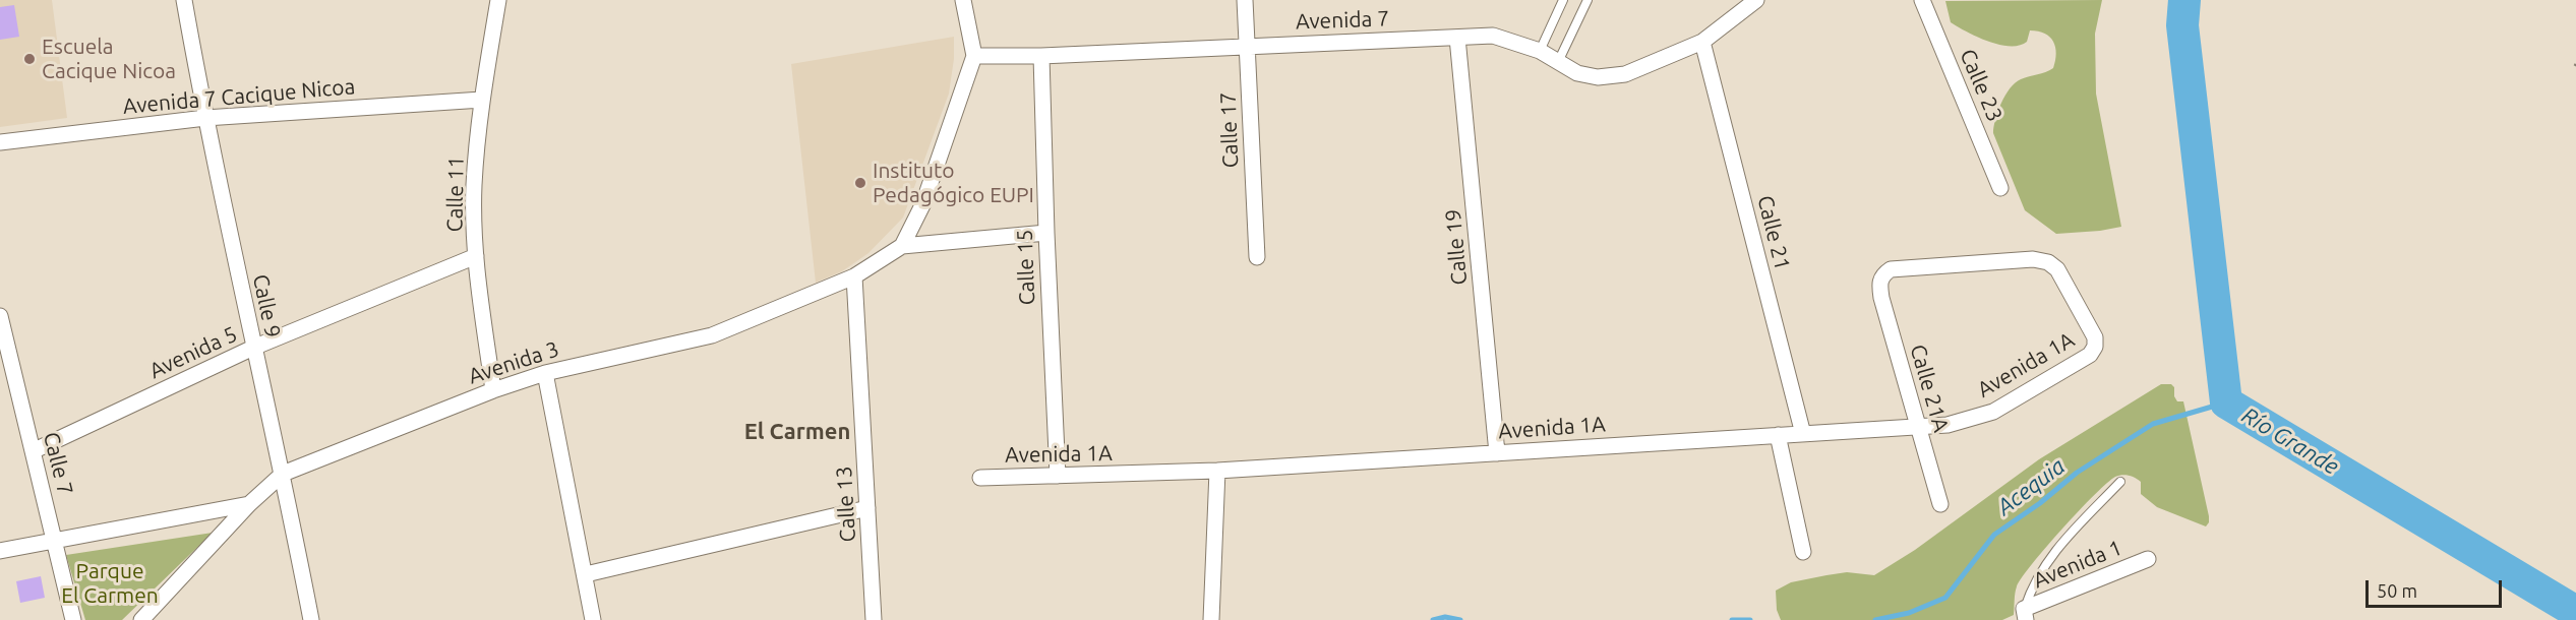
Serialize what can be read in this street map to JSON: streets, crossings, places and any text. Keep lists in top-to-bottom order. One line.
{"streets":{"street":["Avenida 7","Calle 23","Avenida 7 Cacique Nicoa","Calle 17","Calle 11","Calle 21","Calle 19","Calle 15","Calle 9","Avenida 5","Avenida 3","Avenida 1A","Calle 21A","Calle 7","Calle 13","Avenida 1"]},"crossings":[["Avenida 7","Calle 17"],["Avenida 7","Calle 21"],["Avenida 7","Calle 19"],["Avenida 7","Calle 15"],["Avenida 7 Cacique Nicoa","Calle 11"],["Avenida 7 Cacique Nicoa","Calle 9"],["Calle 11","Avenida 5"],["Calle 11","Avenida 3"],["Calle 21","Avenida 1A"],["Calle 19","Avenida 1A"],["Calle 15","Avenida 3"],["Calle 15","Avenida 1A"],["Calle 9","Avenida 5"],["Calle 9","Avenida 3"],["Avenida 5","Calle 7"],["Avenida 3","Calle 13"],["Avenida 1A","Calle 21A"]],"districts":["El Carmen"],"water":["Río Grande","Acequia"],"parks":["Parque El Carmen"],"places":["Escuela Cacique Nicoa","Instituto Pedagógico EUPI"],"scale_bar":"50 m"}
